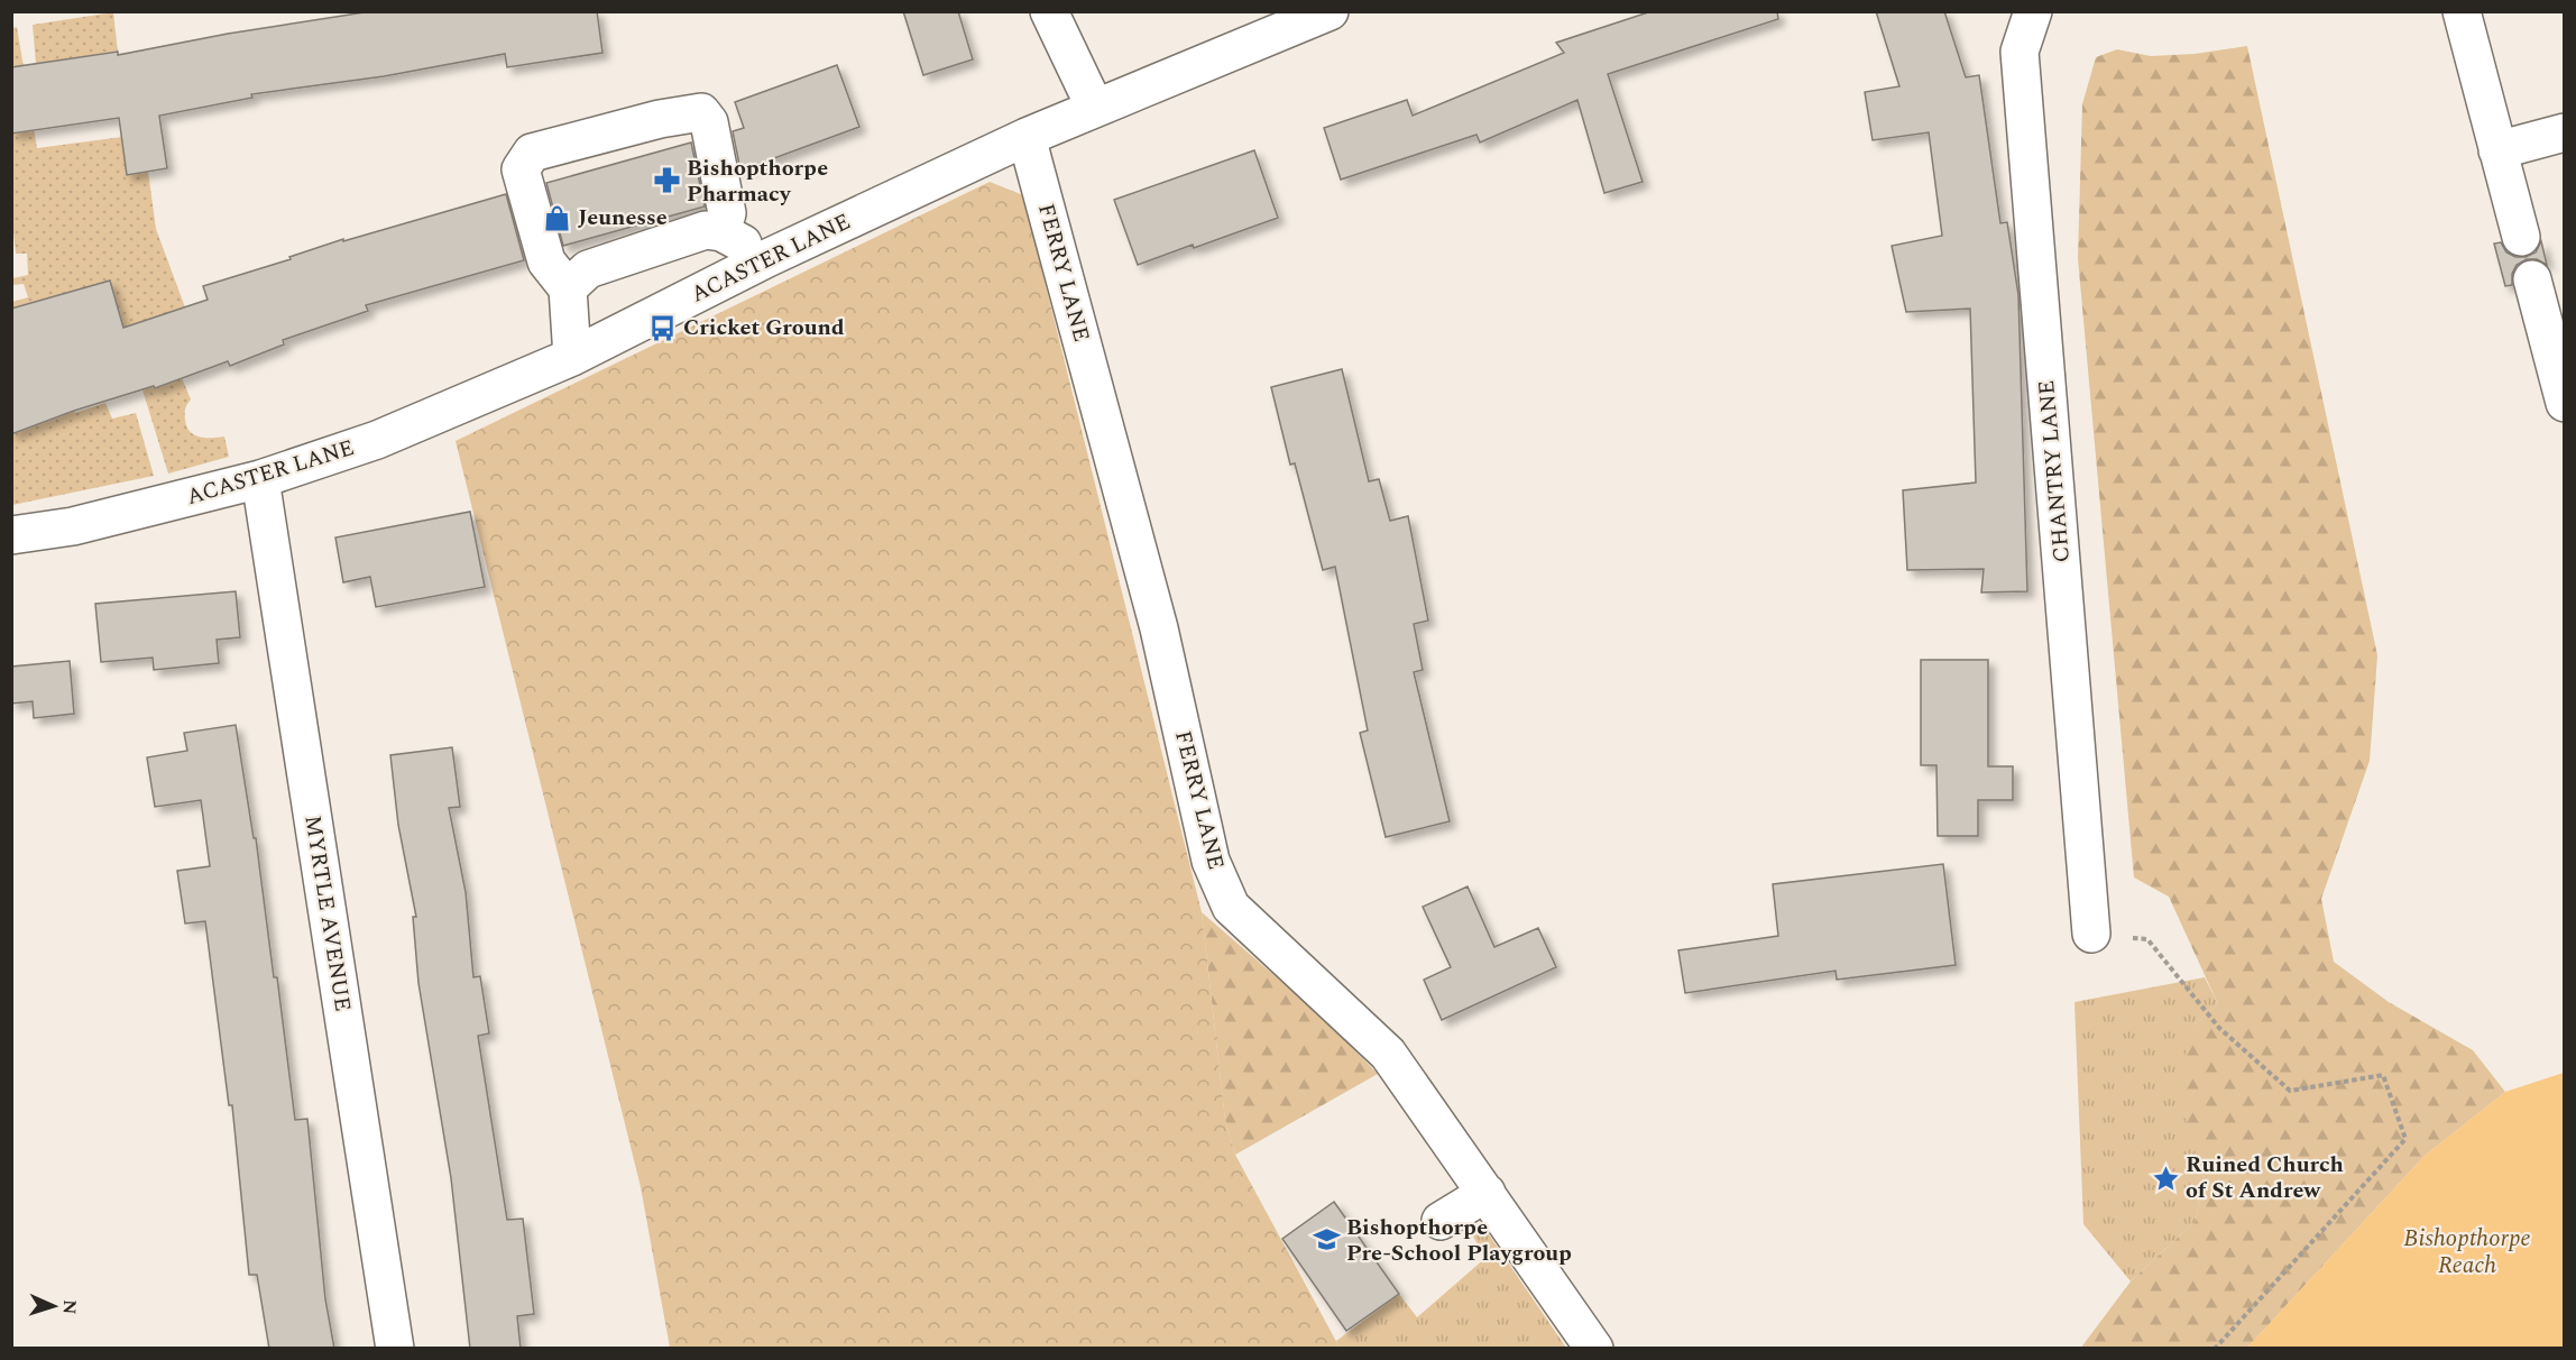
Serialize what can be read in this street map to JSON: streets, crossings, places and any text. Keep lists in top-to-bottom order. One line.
{"streets":{"street":["ACASTER LANE","FERRY LANE","CHANTRY LANE","MYRTLE AVENUE"]},"crossings":[["ACASTER LANE","FERRY LANE"],["ACASTER LANE","MYRTLE AVENUE"]],"water":["Bishopthorpe Reach"],"places":{"pharmacy":["Bishopthorpe Pharmacy"],"shop":["Jeunesse"],"bus stop":["Cricket Ground"],"place":["Ruined Church of St Andrew"],"school or university":["Bishopthorpe Pre-School Playgroup"]},"north":"right"}
